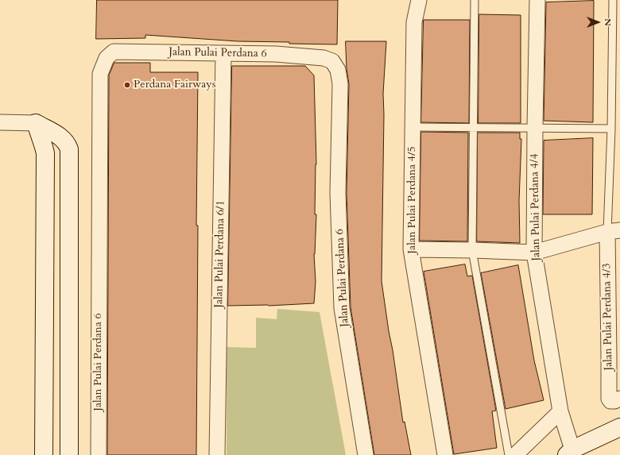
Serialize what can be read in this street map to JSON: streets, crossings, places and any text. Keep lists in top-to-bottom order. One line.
{"streets":{"street":["Jalan Pulai Perdana 6","Jalan Pulai Perdana 4/5","Jalan Pulai Perdana 4/4","Jalan Pulai Perdana 6/1","Jalan Pulai Perdana 4/3"]},"crossings":[["Jalan Pulai Perdana 6","Jalan Pulai Perdana 6/1"]],"places":["Perdana Fairways"],"north":"right"}
